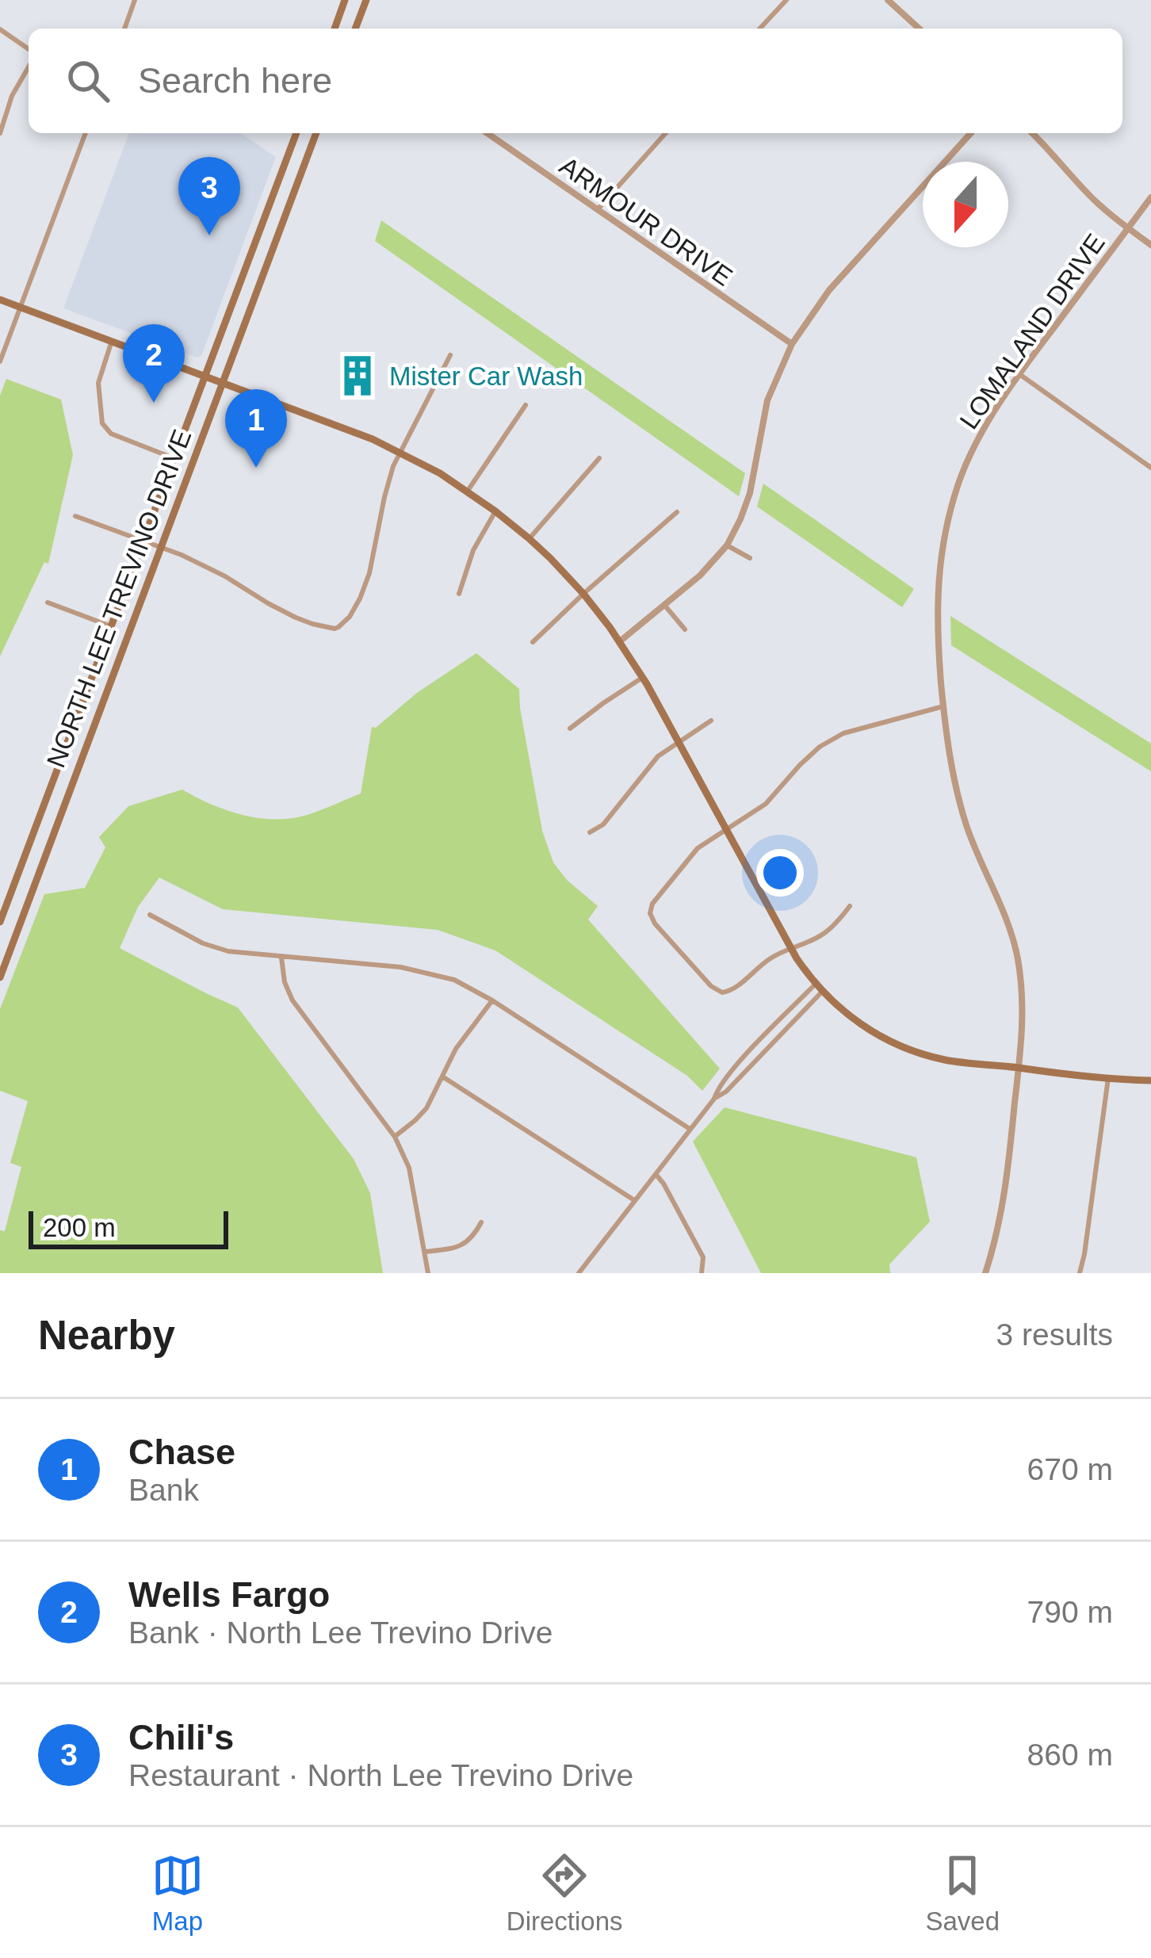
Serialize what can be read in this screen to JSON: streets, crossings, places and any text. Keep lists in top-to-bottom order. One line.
{"streets":{"main road":["NORTH LEE TREVINO DRIVE"],"street":["ARMOUR DRIVE","LOMALAND DRIVE"]},"places":{"building":["Mister Car Wash"]},"scale_bar":"200 m","north":"bottom","page":{"search":"Search here","pins":["3","2","1"],"scale":"200 m","heading":["Nearby","3 results"],"list":[{"mark":"1","name":"Chase","note":"Bank","value":"670 m"},{"mark":"2","name":"Wells Fargo","note":"Bank · North Lee Trevino Drive","value":"790 m"},{"mark":"3","name":"Chili's","note":"Restaurant · North Lee Trevino Drive","value":"860 m"}],"nav":["Map","Directions","Saved"]}}
